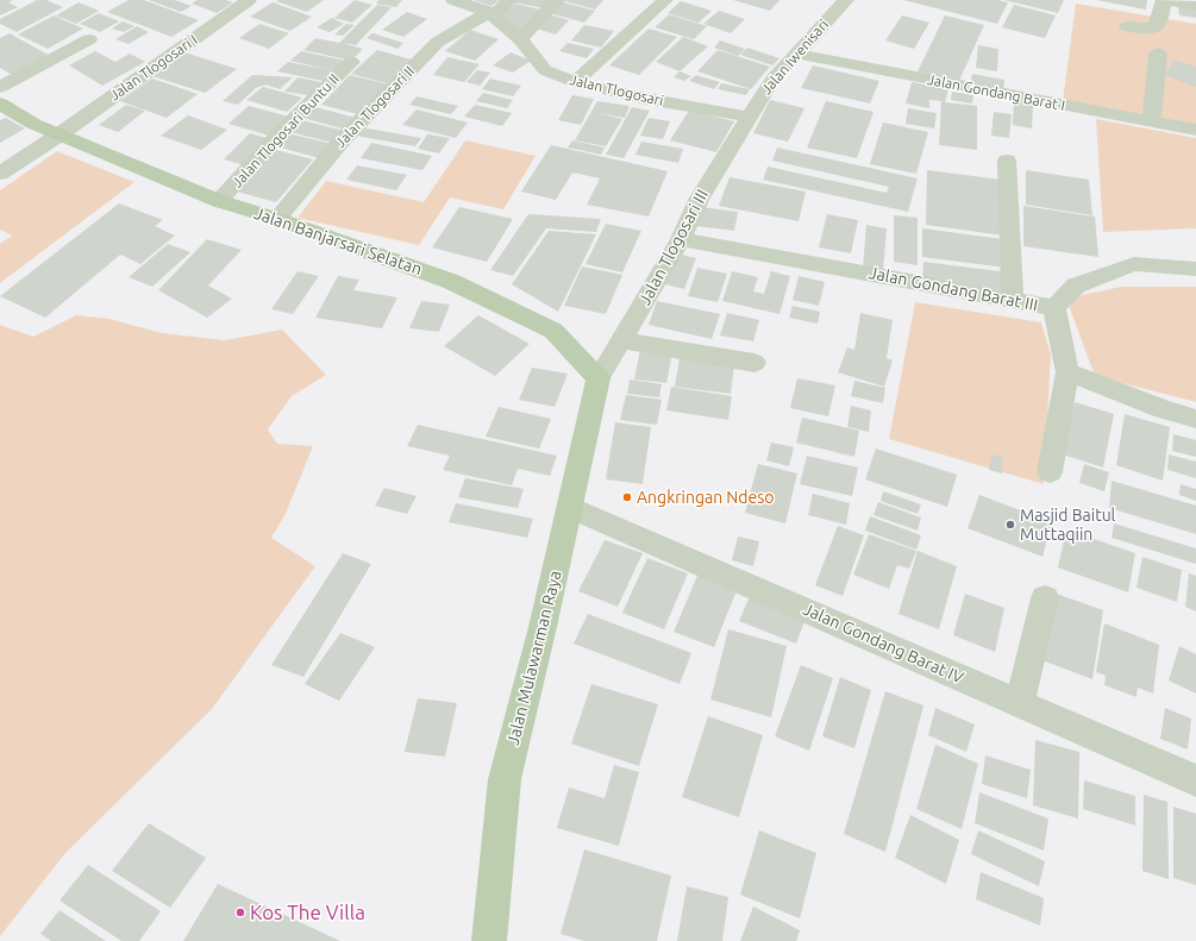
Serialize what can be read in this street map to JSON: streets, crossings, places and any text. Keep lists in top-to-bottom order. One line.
{"streets":{"main road":["Jalan Banjarsari Selatan","Jalan Mulawarman Raya"],"street":["Jalan Iwenisari","Jalan Tlogosari I","Jalan Tlogosari","Jalan Gondang Barat I","Jalan Tlogosari II","Jalan Tlogosari Buntu II","Jalan Tlogosari III","Jalan Gondang Barat III","Jalan Gondang Barat IV"]},"crossings":[["Jalan Iwenisari","Jalan Tlogosari"],["Jalan Iwenisari","Jalan Gondang Barat I"],["Jalan Iwenisari","Jalan Tlogosari III"],["Jalan Tlogosari I","Jalan Banjarsari Selatan"],["Jalan Tlogosari","Jalan Tlogosari II"],["Jalan Tlogosari","Jalan Tlogosari III"],["Jalan Tlogosari II","Jalan Banjarsari Selatan"],["Jalan Tlogosari Buntu II","Jalan Banjarsari Selatan"],["Jalan Banjarsari Selatan","Jalan Tlogosari III"],["Jalan Banjarsari Selatan","Jalan Mulawarman Raya"],["Jalan Tlogosari III","Jalan Gondang Barat III"],["Jalan Tlogosari III","Jalan Mulawarman Raya"],["Jalan Gondang Barat IV","Jalan Mulawarman Raya"]],"places":["Angkringan Ndeso","Masjid Baitul Muttaqiin","Kos The Villa"]}
